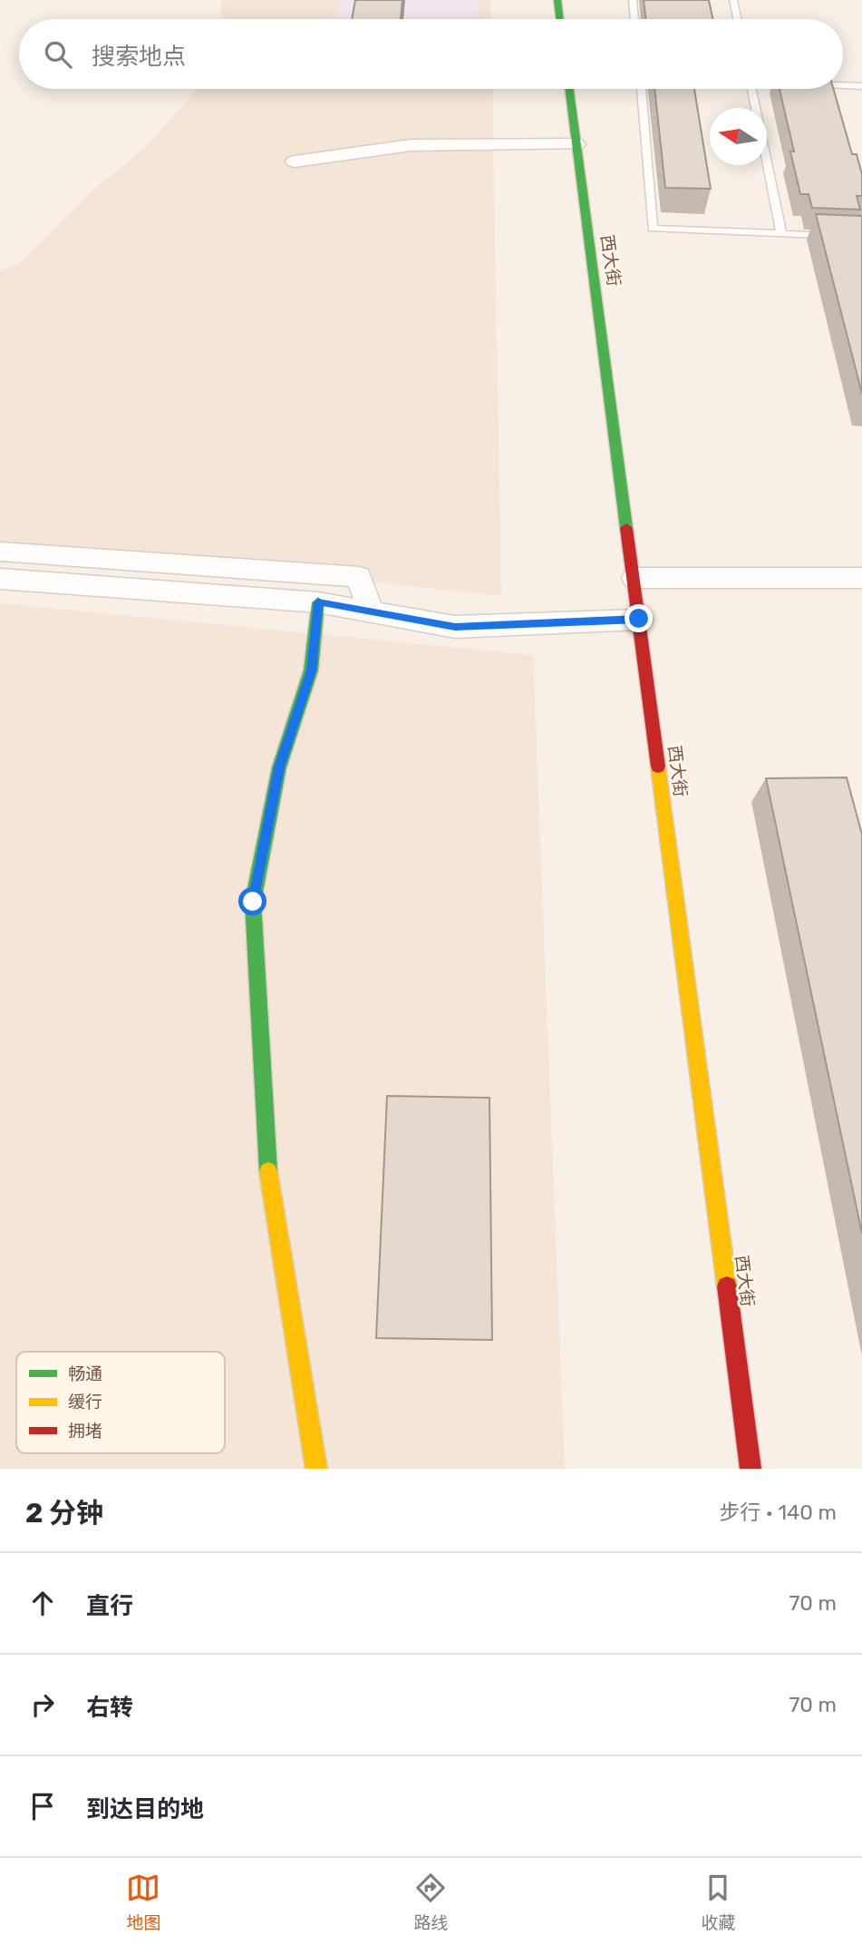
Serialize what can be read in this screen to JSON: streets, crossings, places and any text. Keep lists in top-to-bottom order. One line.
{"streets":{"main road":["西大街"]},"legend":["畅通","缓行","拥堵"],"north":"left","page":{"search":"搜索地点","heading":["2 分钟","步行 · 140 m"],"list":[["直行","70 m"],["右转","70 m"],"到达目的地"],"nav":["地图","路线","收藏"]}}
